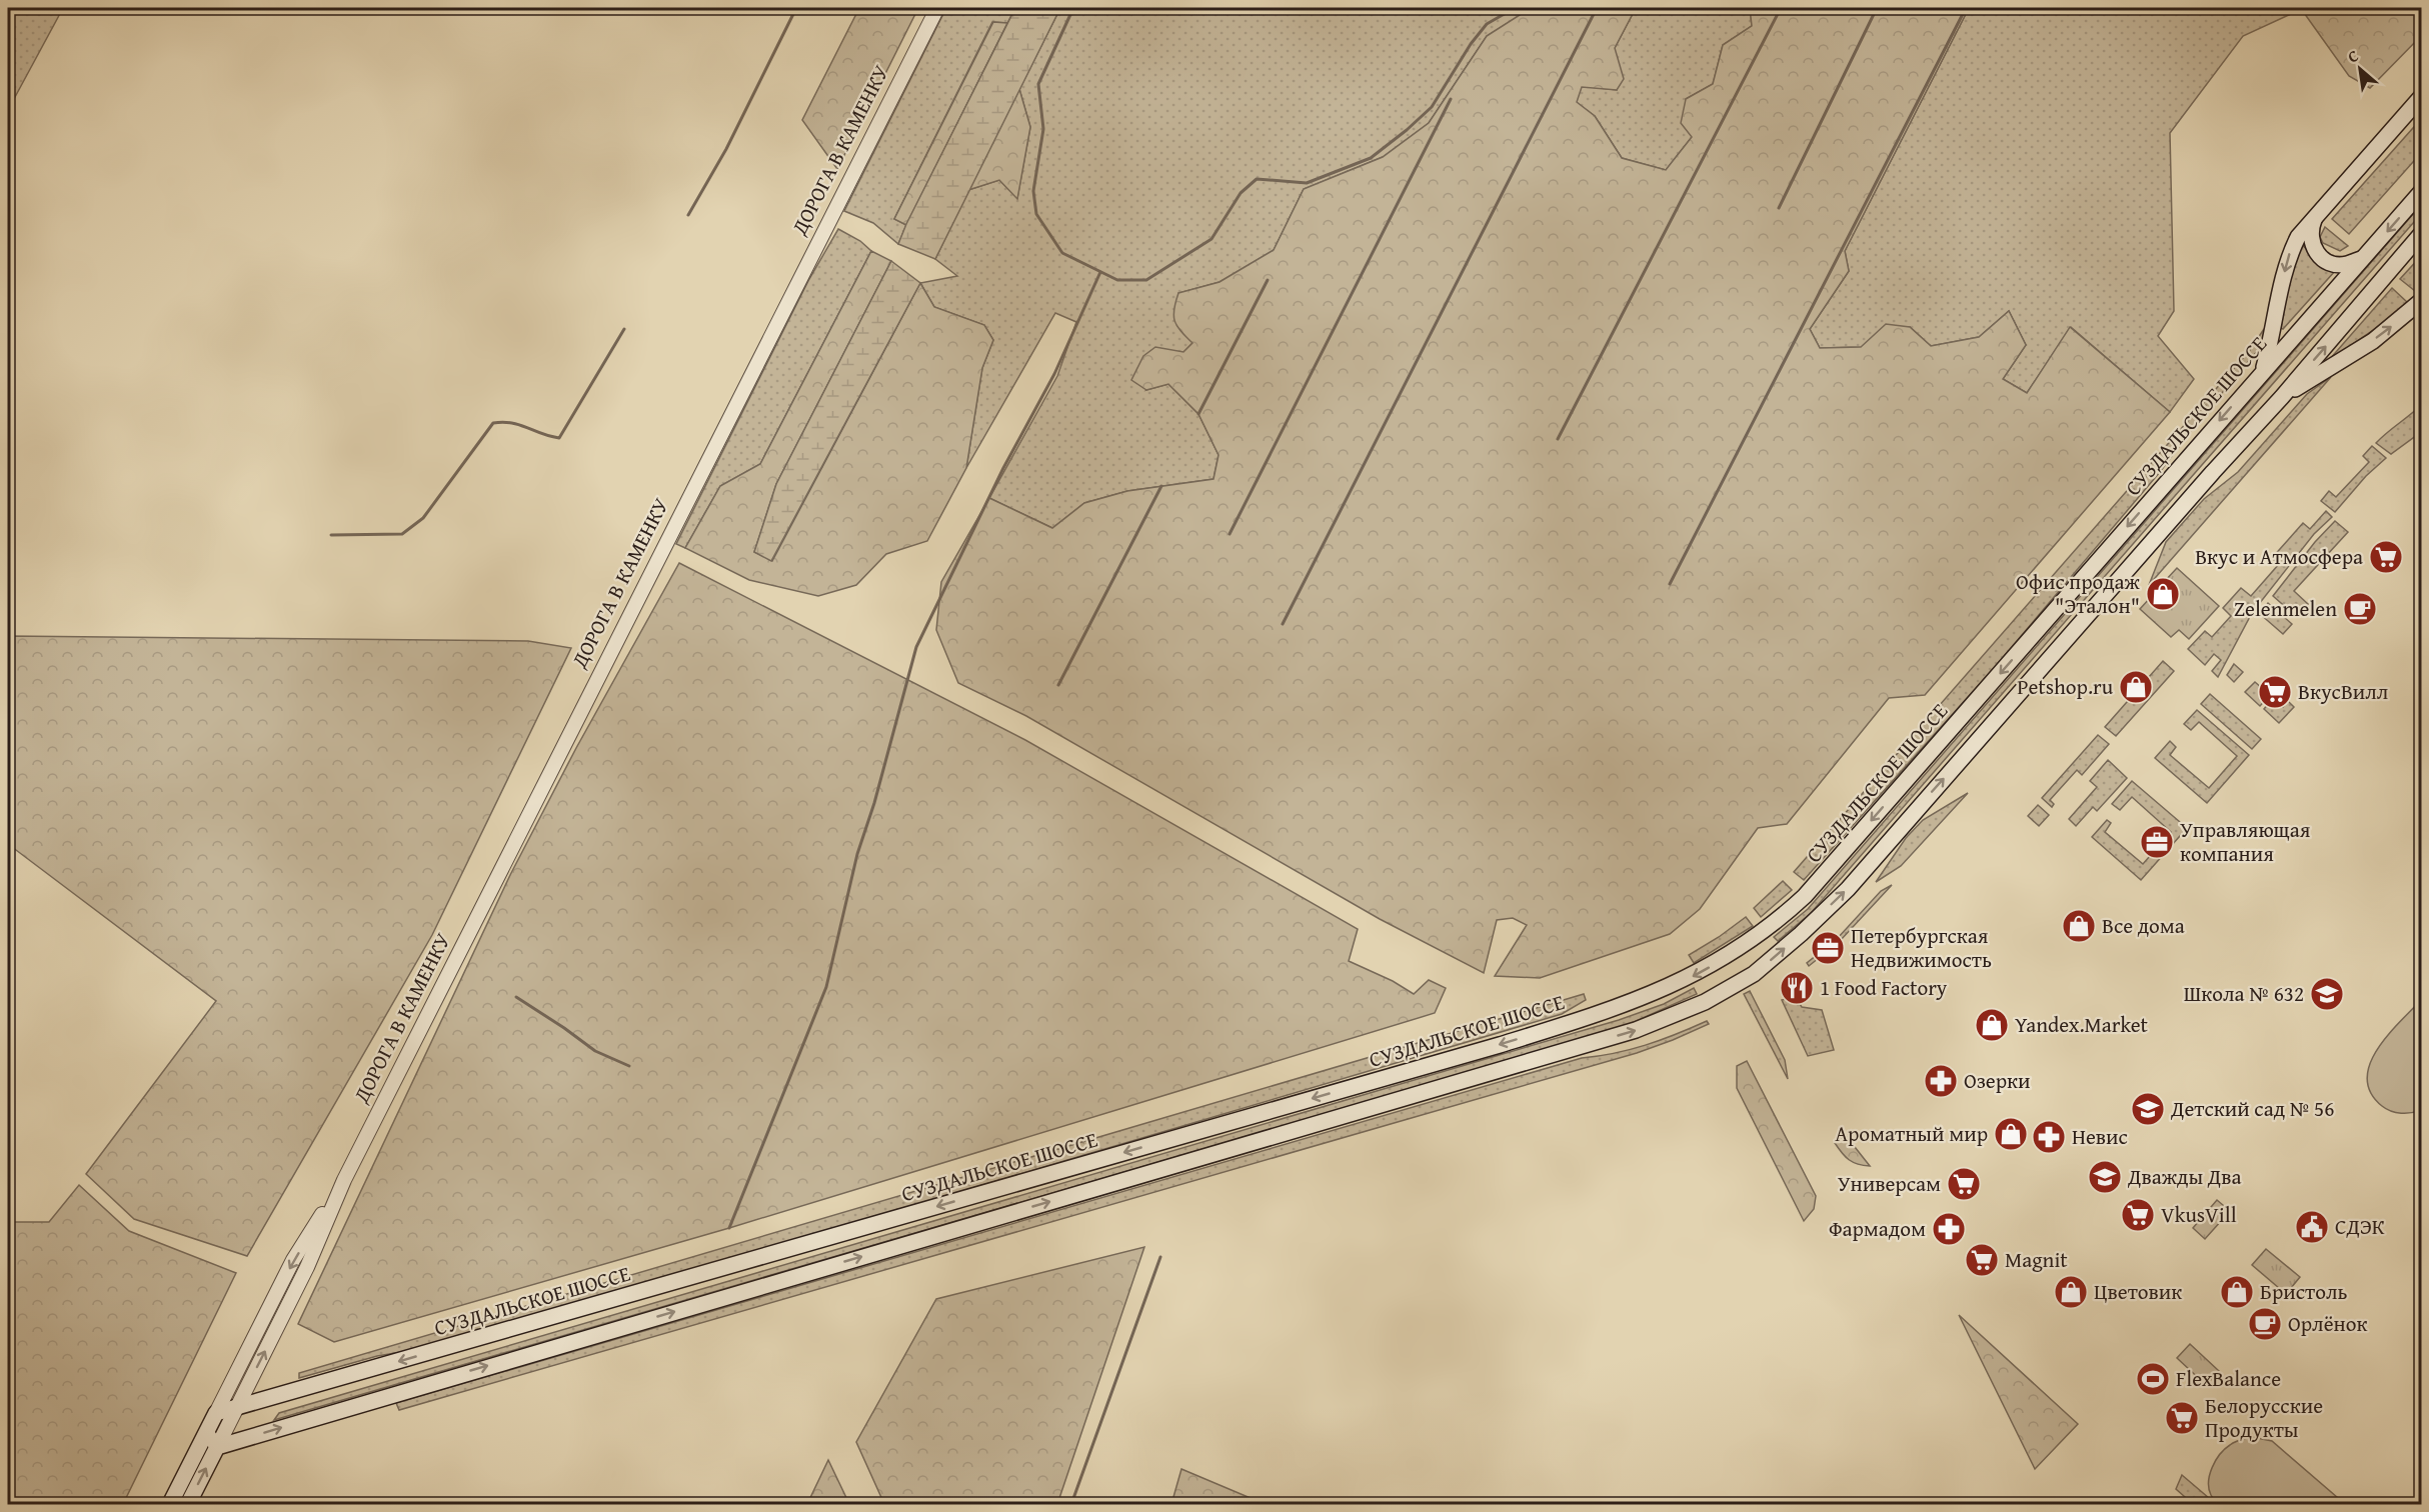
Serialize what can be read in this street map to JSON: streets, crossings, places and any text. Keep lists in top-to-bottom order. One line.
{"streets":{"main road":["ДОРОГА В КАМЕНКУ","СУЗДАЛЬСКОЕ ШОССЕ"]},"crossings":[["ДОРОГА В КАМЕНКУ","СУЗДАЛЬСКОЕ ШОССЕ"]],"places":{"supermarket":["Вкус и Атмосфера","ВкусВилл","Универсам","VkusVill","Magnit","Белорусские Продукты"],"shop":["Офис продаж \"Эталон\"","Petshop.ru","Все дома","Yandex.Market","Ароматный мир","Цветовик","Бристоль"],"cafe":["Zelenmelen","Орлёнок"],"office":["Управляющая компания","Петербургская Недвижимость"],"restaurant":["1 Food Factory"],"school or university":["Школа № 632","Детский сад № 56","Дважды Два"],"pharmacy":["Озерки","Невис","Фармадом"],"public building":["СДЭК"],"sports":["FlexBalance"]},"north":"top left"}
